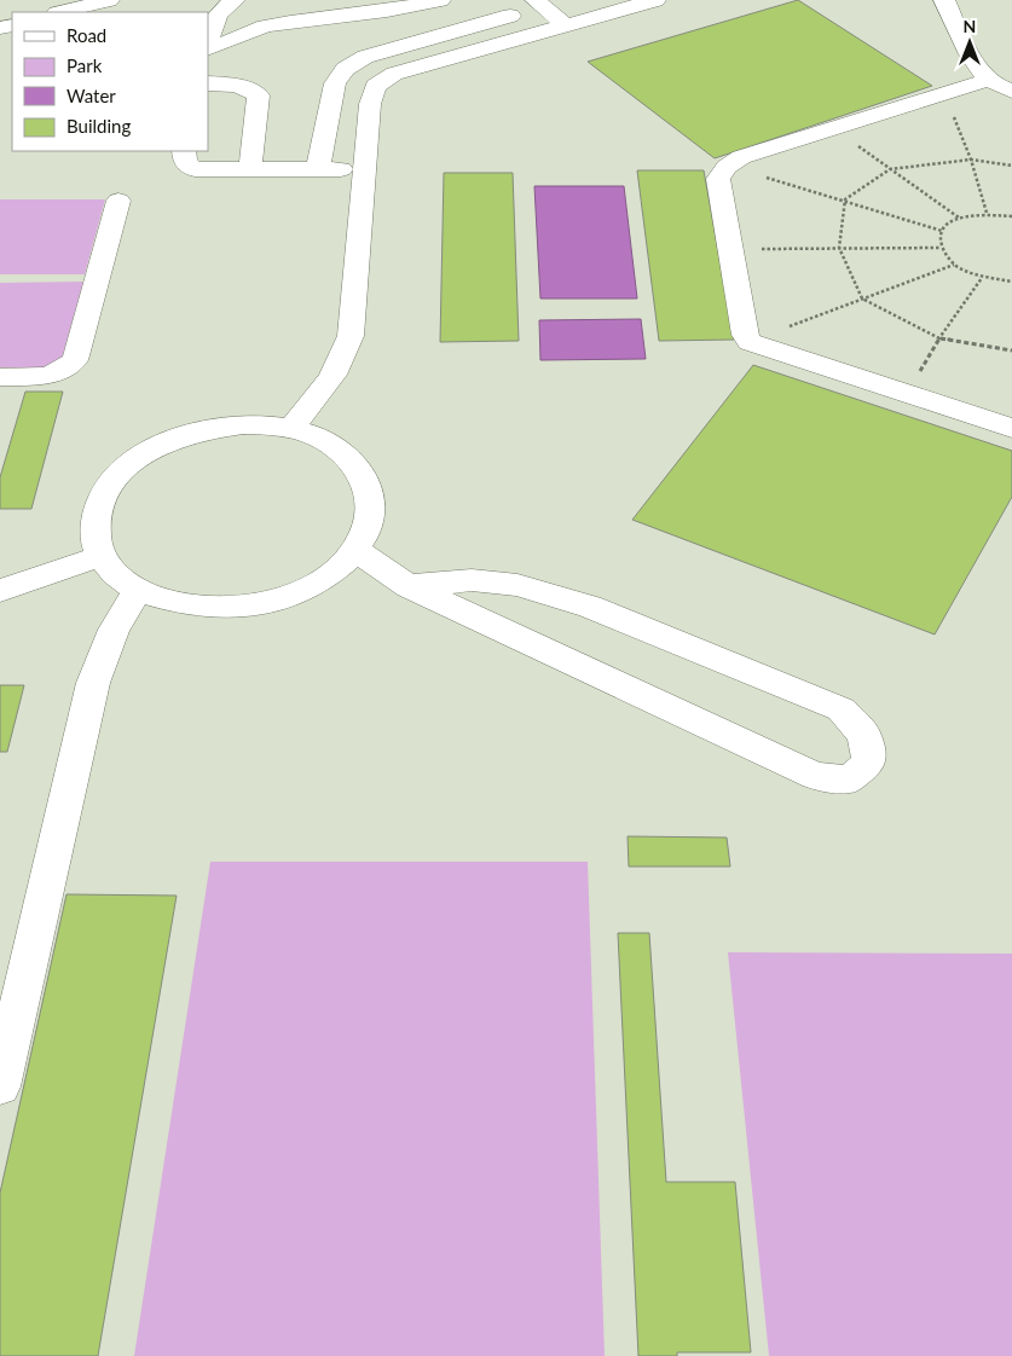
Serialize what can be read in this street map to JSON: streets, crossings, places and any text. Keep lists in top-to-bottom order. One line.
{"legend":["Road","Park","Water","Building"],"north":"top"}
